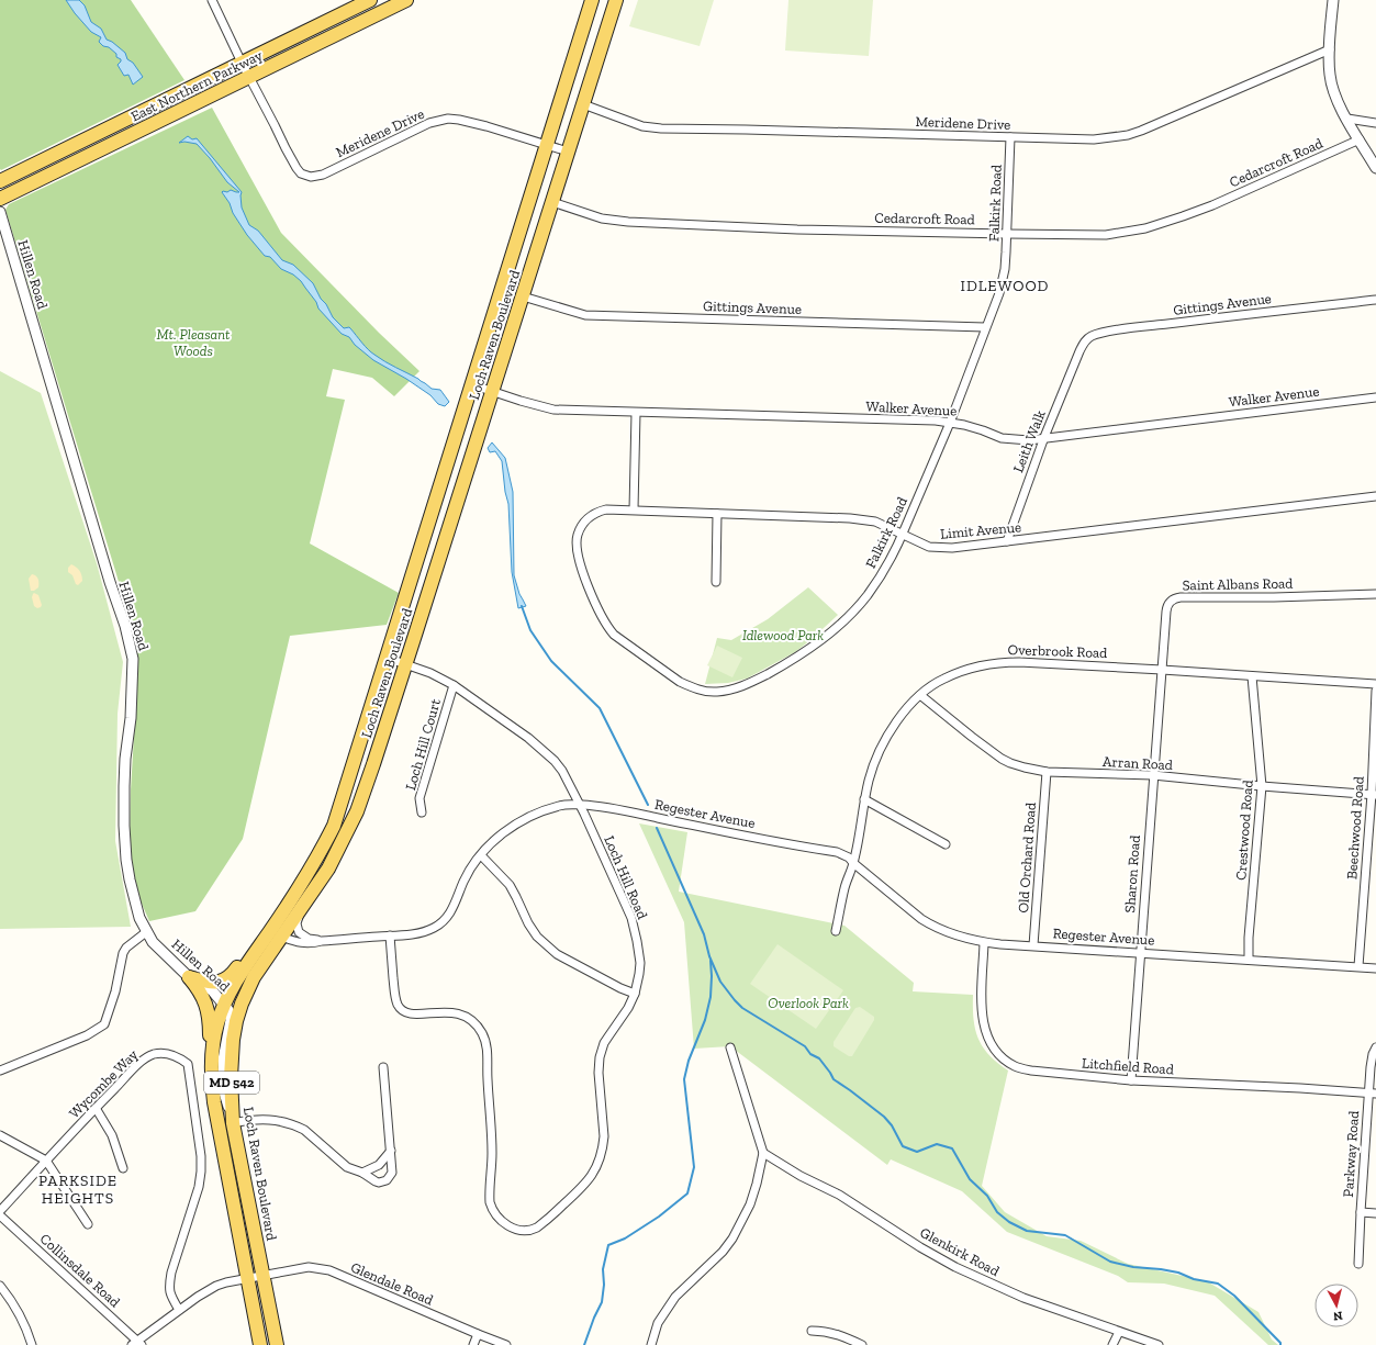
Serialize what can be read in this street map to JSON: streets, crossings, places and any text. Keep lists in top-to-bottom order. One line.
{"streets":{"main road":["East Northern Parkway","Loch Raven Boulevard","MD 542"],"street":["Meridene Drive","Cedarcroft Road","Falkirk Road","Hillen Road","Gittings Avenue","Walker Avenue","Leith Walk","Limit Avenue","Saint Albans Road","Overbrook Road","Loch Hill Court","Arran Road","Regester Avenue","Beechwood Road","Crestwood Road","Old Orchard Road","Sharon Road","Loch Hill Road","Litchfield Road","Wycombe Way","Parkway Road","Glenkirk Road","Collinsdale Road","Glendale Road"]},"crossings":[["East Northern Parkway","Meridene Drive"],["Meridene Drive","Falkirk Road"],["Meridene Drive","Loch Raven Boulevard"],["Cedarcroft Road","Falkirk Road"],["Cedarcroft Road","Loch Raven Boulevard"],["Falkirk Road","Gittings Avenue"],["Falkirk Road","Walker Avenue"],["Falkirk Road","Limit Avenue"],["Hillen Road","Loch Raven Boulevard"],["Gittings Avenue","Loch Raven Boulevard"],["Gittings Avenue","Leith Walk"],["Loch Raven Boulevard","Walker Avenue"],["Loch Raven Boulevard","Regester Avenue"],["Loch Raven Boulevard","Loch Hill Road"],["Loch Raven Boulevard","Glendale Road"],["Walker Avenue","Leith Walk"],["Leith Walk","Limit Avenue"],["Saint Albans Road","Overbrook Road"],["Saint Albans Road","Sharon Road"],["Overbrook Road","Arran Road"],["Overbrook Road","Regester Avenue"],["Overbrook Road","Crestwood Road"],["Overbrook Road","Sharon Road"],["Loch Hill Court","Loch Hill Road"],["Arran Road","Beechwood Road"],["Arran Road","Crestwood Road"],["Arran Road","Old Orchard Road"],["Arran Road","Sharon Road"],["Regester Avenue","Beechwood Road"],["Regester Avenue","Crestwood Road"],["Regester Avenue","Old Orchard Road"],["Regester Avenue","Sharon Road"],["Regester Avenue","Loch Hill Road"],["Regester Avenue","Litchfield Road"],["Sharon Road","Litchfield Road"],["Litchfield Road","Parkway Road"],["Wycombe Way","Glendale Road"],["Collinsdale Road","Glendale Road"]],"districts":["IDLEWOOD","PARKSIDE HEIGHTS"],"parks":["Mt. Pleasant Woods","Idlewood Park","Overlook Park"],"north":"bottom"}
